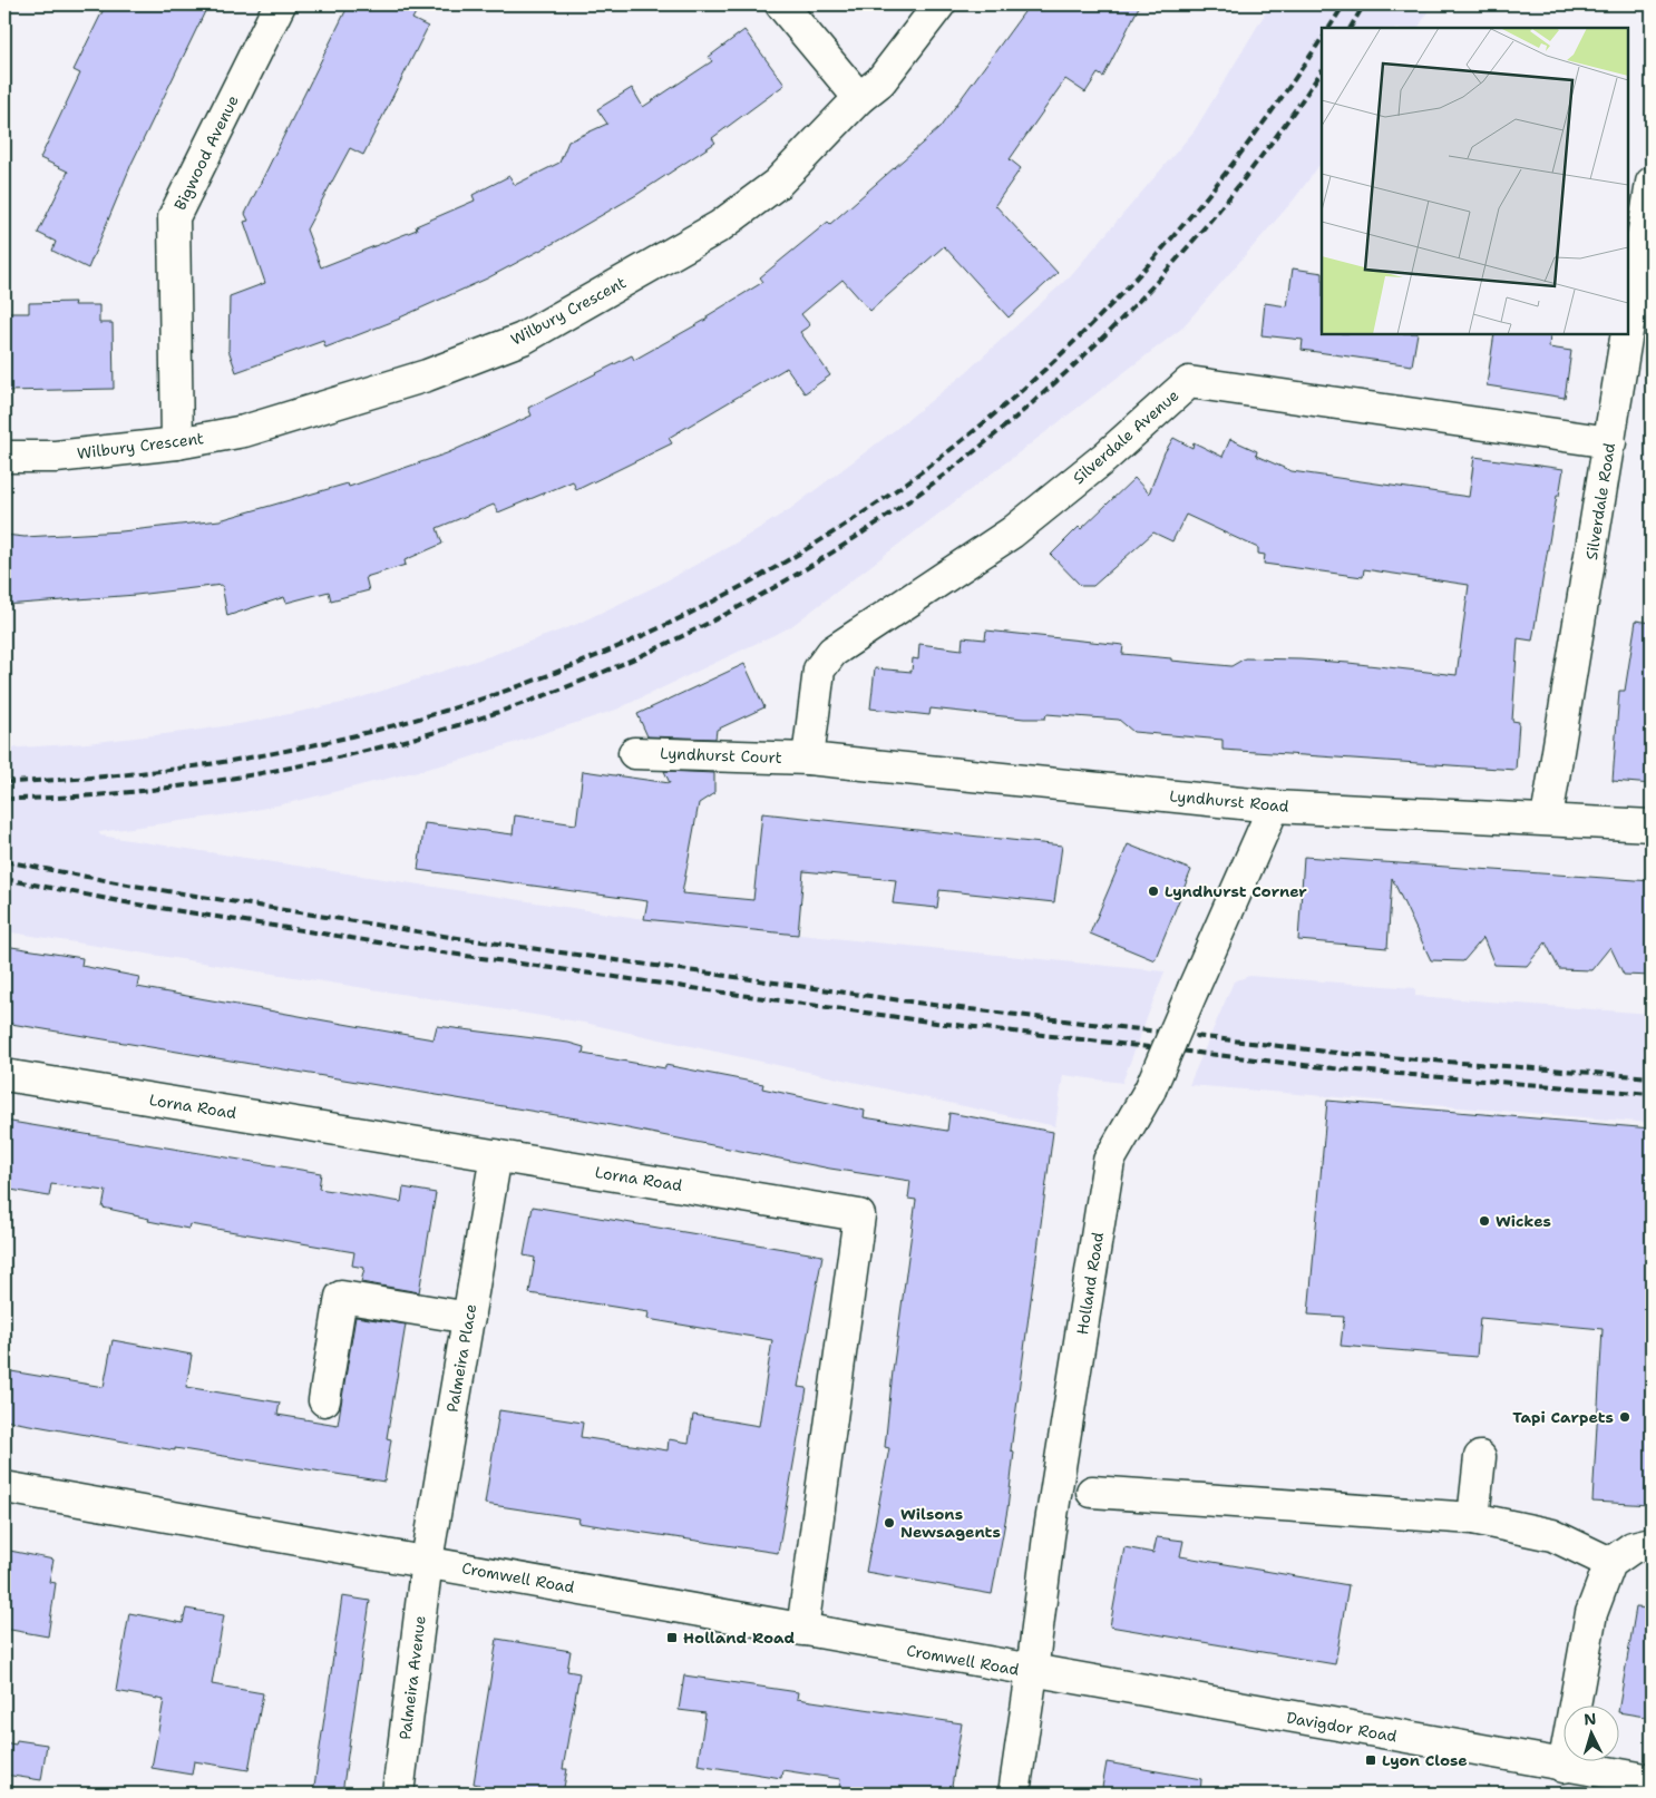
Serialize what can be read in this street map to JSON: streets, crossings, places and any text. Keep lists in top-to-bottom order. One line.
{"streets":{"street":["Bigwood Avenue","Wilbury Crescent","Silverdale Avenue","Silverdale Road","Lyndhurst Court","Lyndhurst Road","Lorna Road","Holland Road","Palmeira Place","Cromwell Road","Palmeira Avenue","Davigdor Road"]},"crossings":[["Bigwood Avenue","Wilbury Crescent"],["Silverdale Avenue","Silverdale Road"],["Silverdale Avenue","Lyndhurst Court"],["Silverdale Avenue","Lyndhurst Road"],["Silverdale Road","Lyndhurst Road"],["Lyndhurst Court","Lyndhurst Road"],["Lyndhurst Road","Holland Road"],["Lorna Road","Palmeira Place"],["Lorna Road","Cromwell Road"],["Holland Road","Cromwell Road"],["Holland Road","Davigdor Road"],["Palmeira Place","Cromwell Road"],["Palmeira Place","Palmeira Avenue"],["Cromwell Road","Palmeira Avenue"],["Cromwell Road","Davigdor Road"]],"places":{"other":["Lyndhurst Corner","Wickes","Tapi Carpets","Wilsons Newsagents"],"transit":["Holland Road","Lyon Close"]},"north":"top"}
